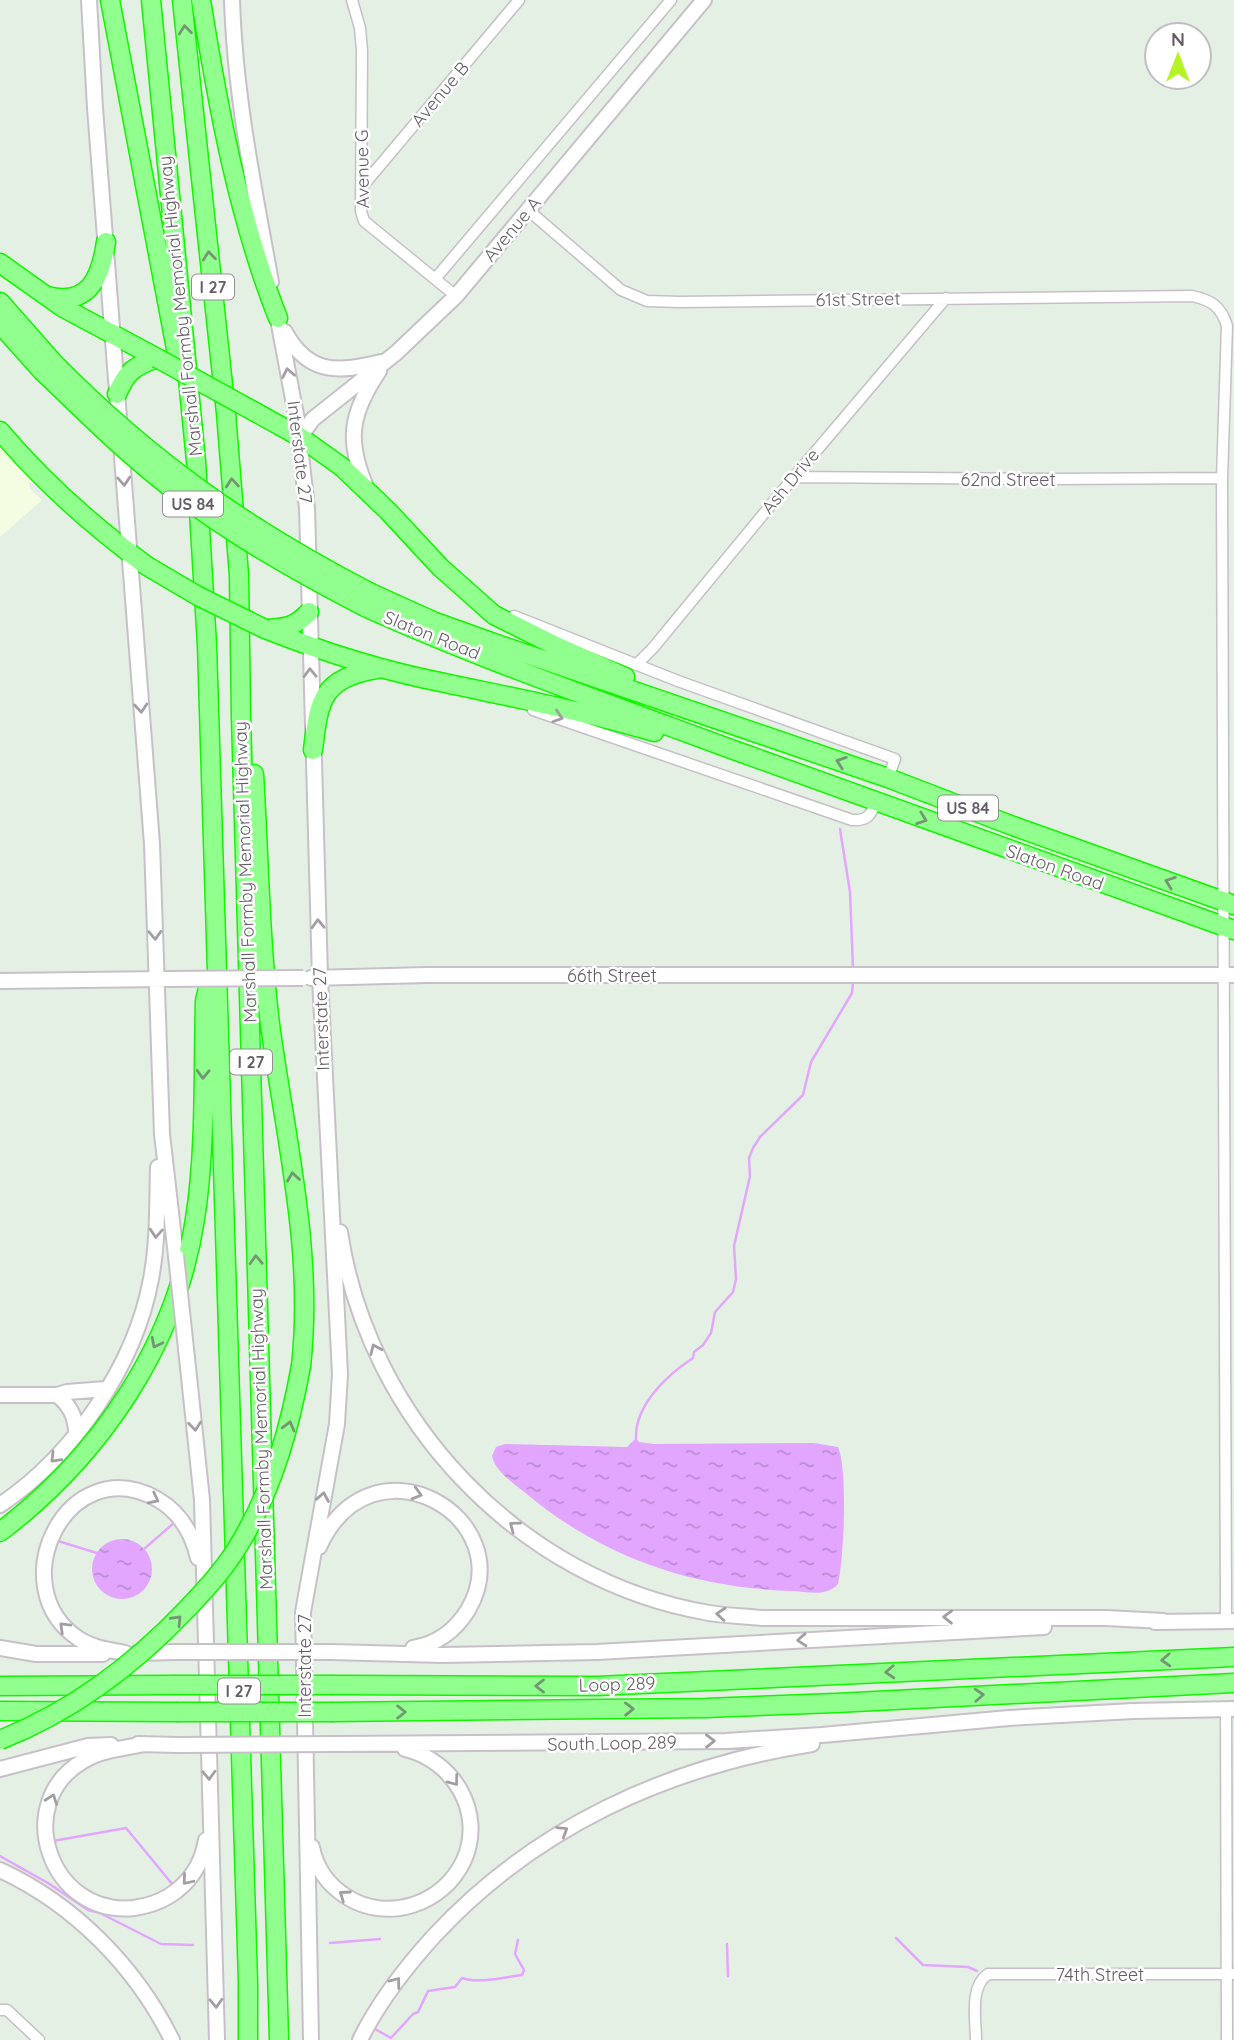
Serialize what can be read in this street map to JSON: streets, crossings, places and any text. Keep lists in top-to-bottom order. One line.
{"streets":{"highway":["I 27","Marshall Formby Memorial Highway","US 84","Slaton Road","Loop 289"],"main road":["Avenue A","Interstate 27","66th Street","South Loop 289"],"street":["Avenue B","Avenue G","61st Street","62nd Street","Ash Drive","74th Street"]},"crossings":[["Avenue B","Avenue G"],["Avenue G","Avenue A"],["Avenue A","61st Street"],["Avenue A","Interstate 27"],["61st Street","62nd Street"],["61st Street","Ash Drive"],["Interstate 27","66th Street"],["62nd Street","Ash Drive"],["US 84","Slaton Road"]],"one_way":["Interstate 27"],"north":"top"}
